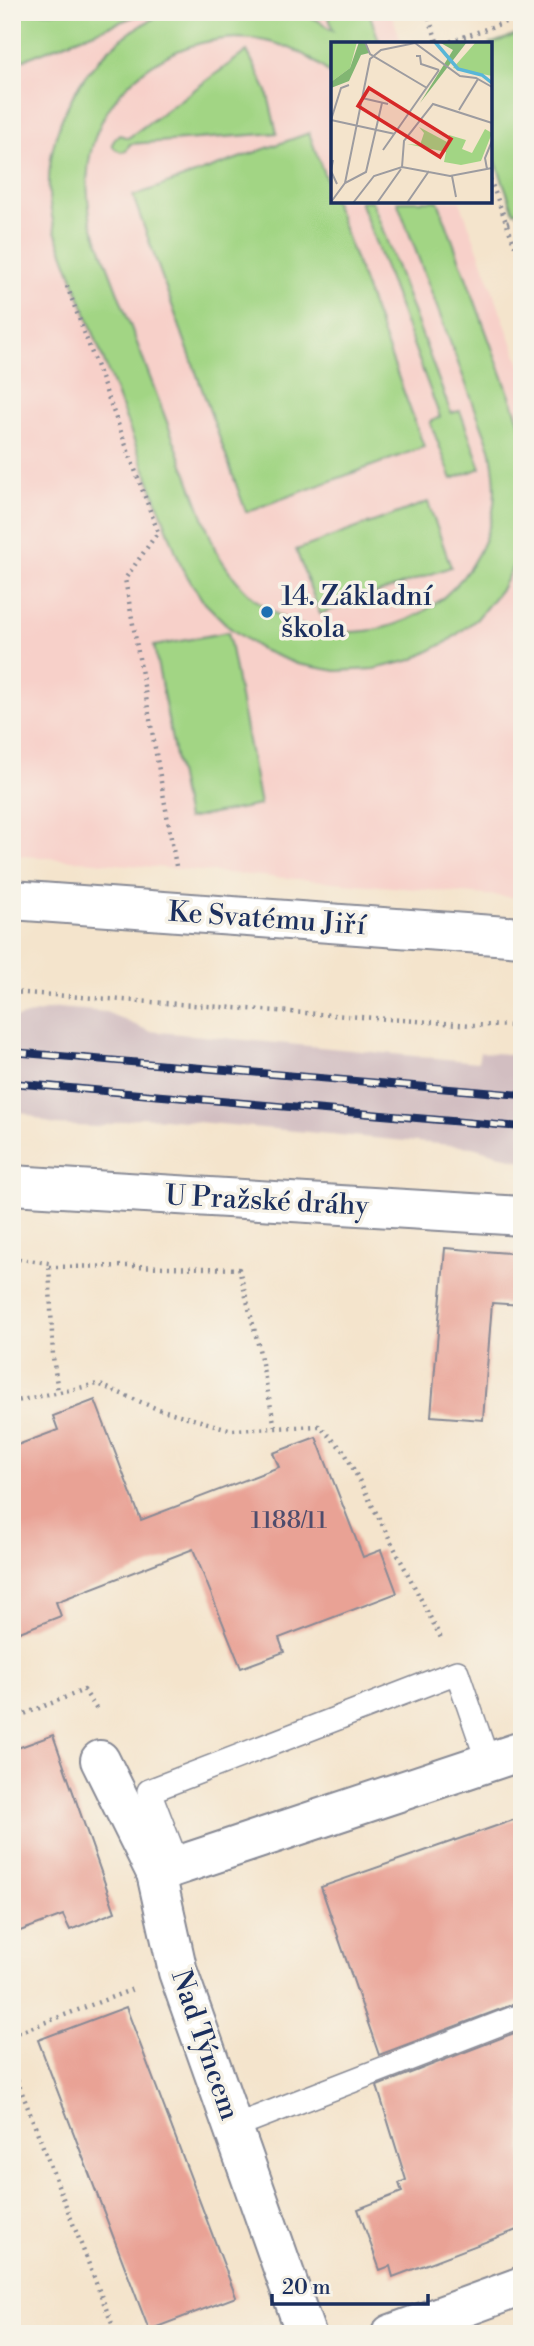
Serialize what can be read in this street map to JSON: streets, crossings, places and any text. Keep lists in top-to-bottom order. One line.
{"streets":{"street":["Ke Svatému Jiří","U Pražské dráhy","Nad Týncem"]},"places":["14. Základní škola"],"house_numbers":["1188/11"],"scale_bar":"20 m"}
